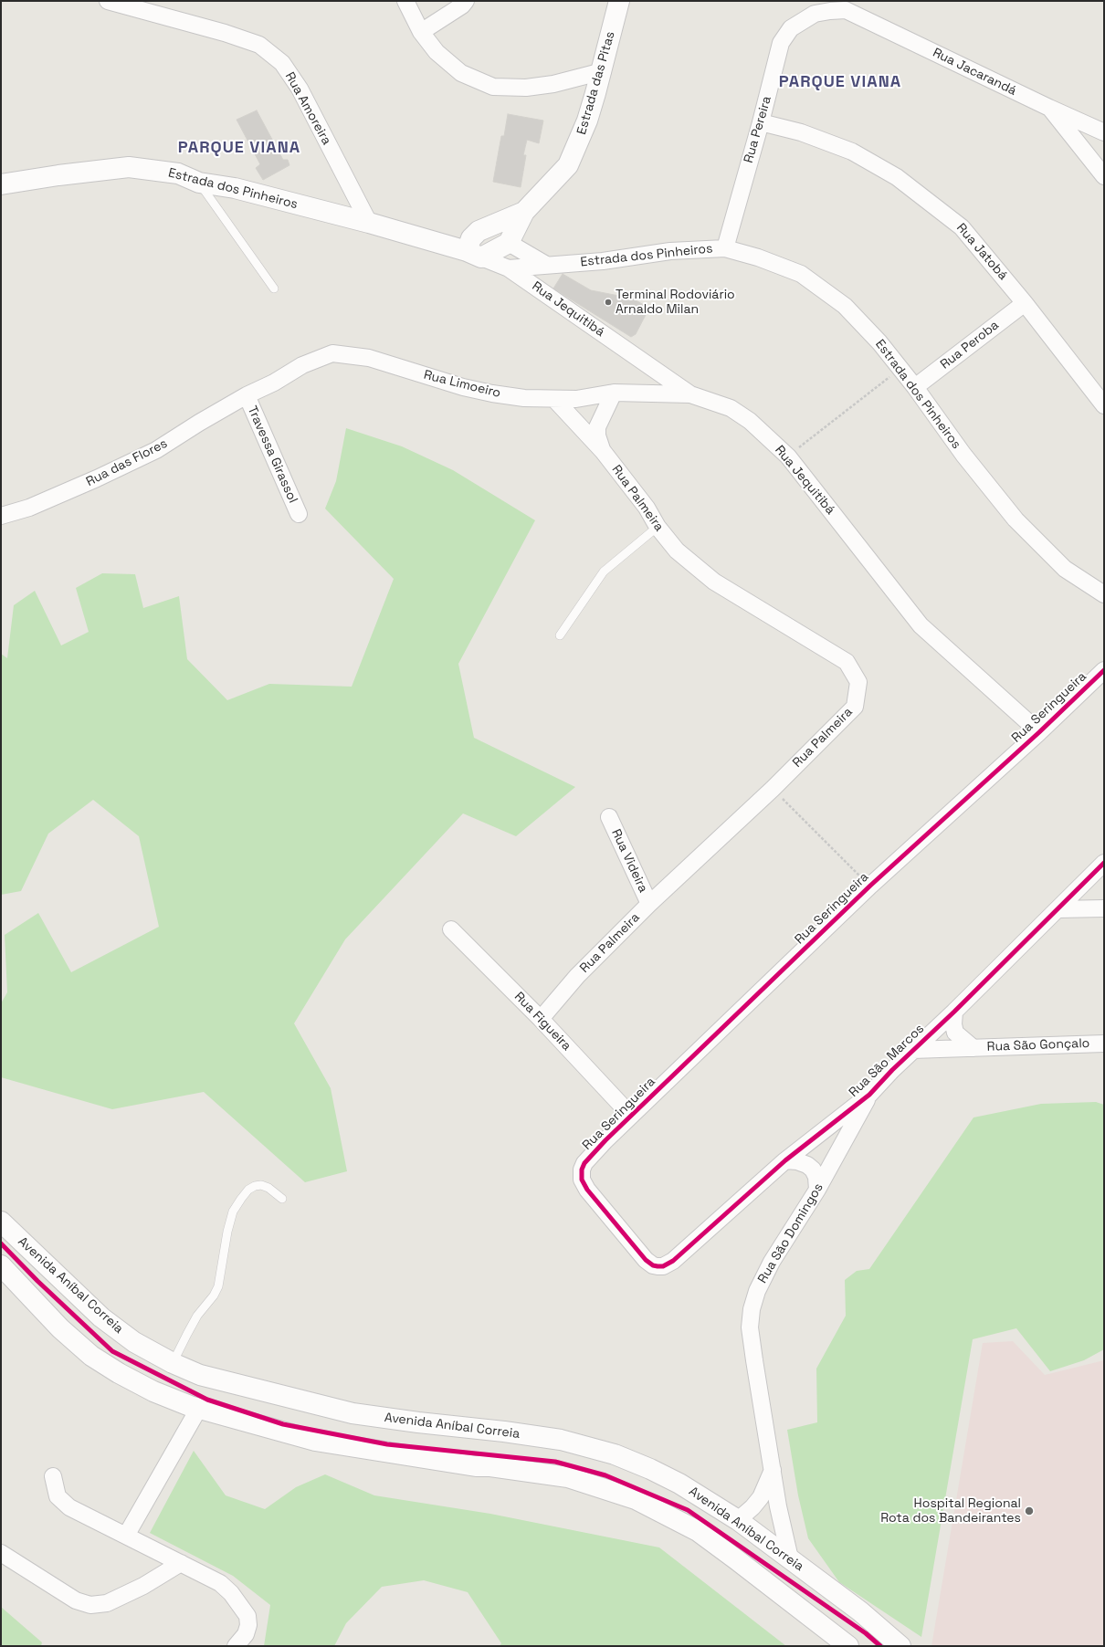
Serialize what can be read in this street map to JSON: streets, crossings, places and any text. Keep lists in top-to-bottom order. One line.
{"streets":{"main road":["Estrada das Pitas","Estrada dos Pinheiros","Avenida Aníbal Correia"],"street":["Rua Jacarandá","Rua Amoreira","Rua Pereira","Rua Jatobá","Rua Jequitibá","Rua Peroba","Rua Limoeiro","Travessa Girassol","Rua das Flores","Rua Palmeira","Rua Seringueira","Rua Videira","Rua Figueira","Rua São Gonçalo","Rua São Marcos","Rua São Domingos"]},"crossings":[["Rua Jacarandá","Rua Pereira"],["Rua Amoreira","Estrada dos Pinheiros"],["Rua Pereira","Estrada dos Pinheiros"],["Rua Pereira","Rua Jatobá"],["Estrada dos Pinheiros","Rua Jequitibá"],["Estrada dos Pinheiros","Rua Peroba"],["Rua Jatobá","Rua Peroba"],["Rua Jequitibá","Rua Limoeiro"],["Rua Jequitibá","Rua Seringueira"],["Rua Limoeiro","Travessa Girassol"],["Rua Limoeiro","Rua das Flores"],["Rua Limoeiro","Rua Palmeira"],["Travessa Girassol","Rua das Flores"],["Rua Palmeira","Rua Videira"],["Rua Palmeira","Rua Figueira"],["Rua Seringueira","Rua Figueira"],["Rua Seringueira","Rua São Marcos"],["Rua São Gonçalo","Rua São Marcos"],["Rua São Marcos","Rua São Domingos"],["Rua São Domingos","Avenida Aníbal Correia"]],"districts":["PARQUE VIANA","PARQUE VIANA"],"places":["Terminal Rodoviário Arnaldo Milan","Hospital Regional Rota dos Bandeirantes"]}
